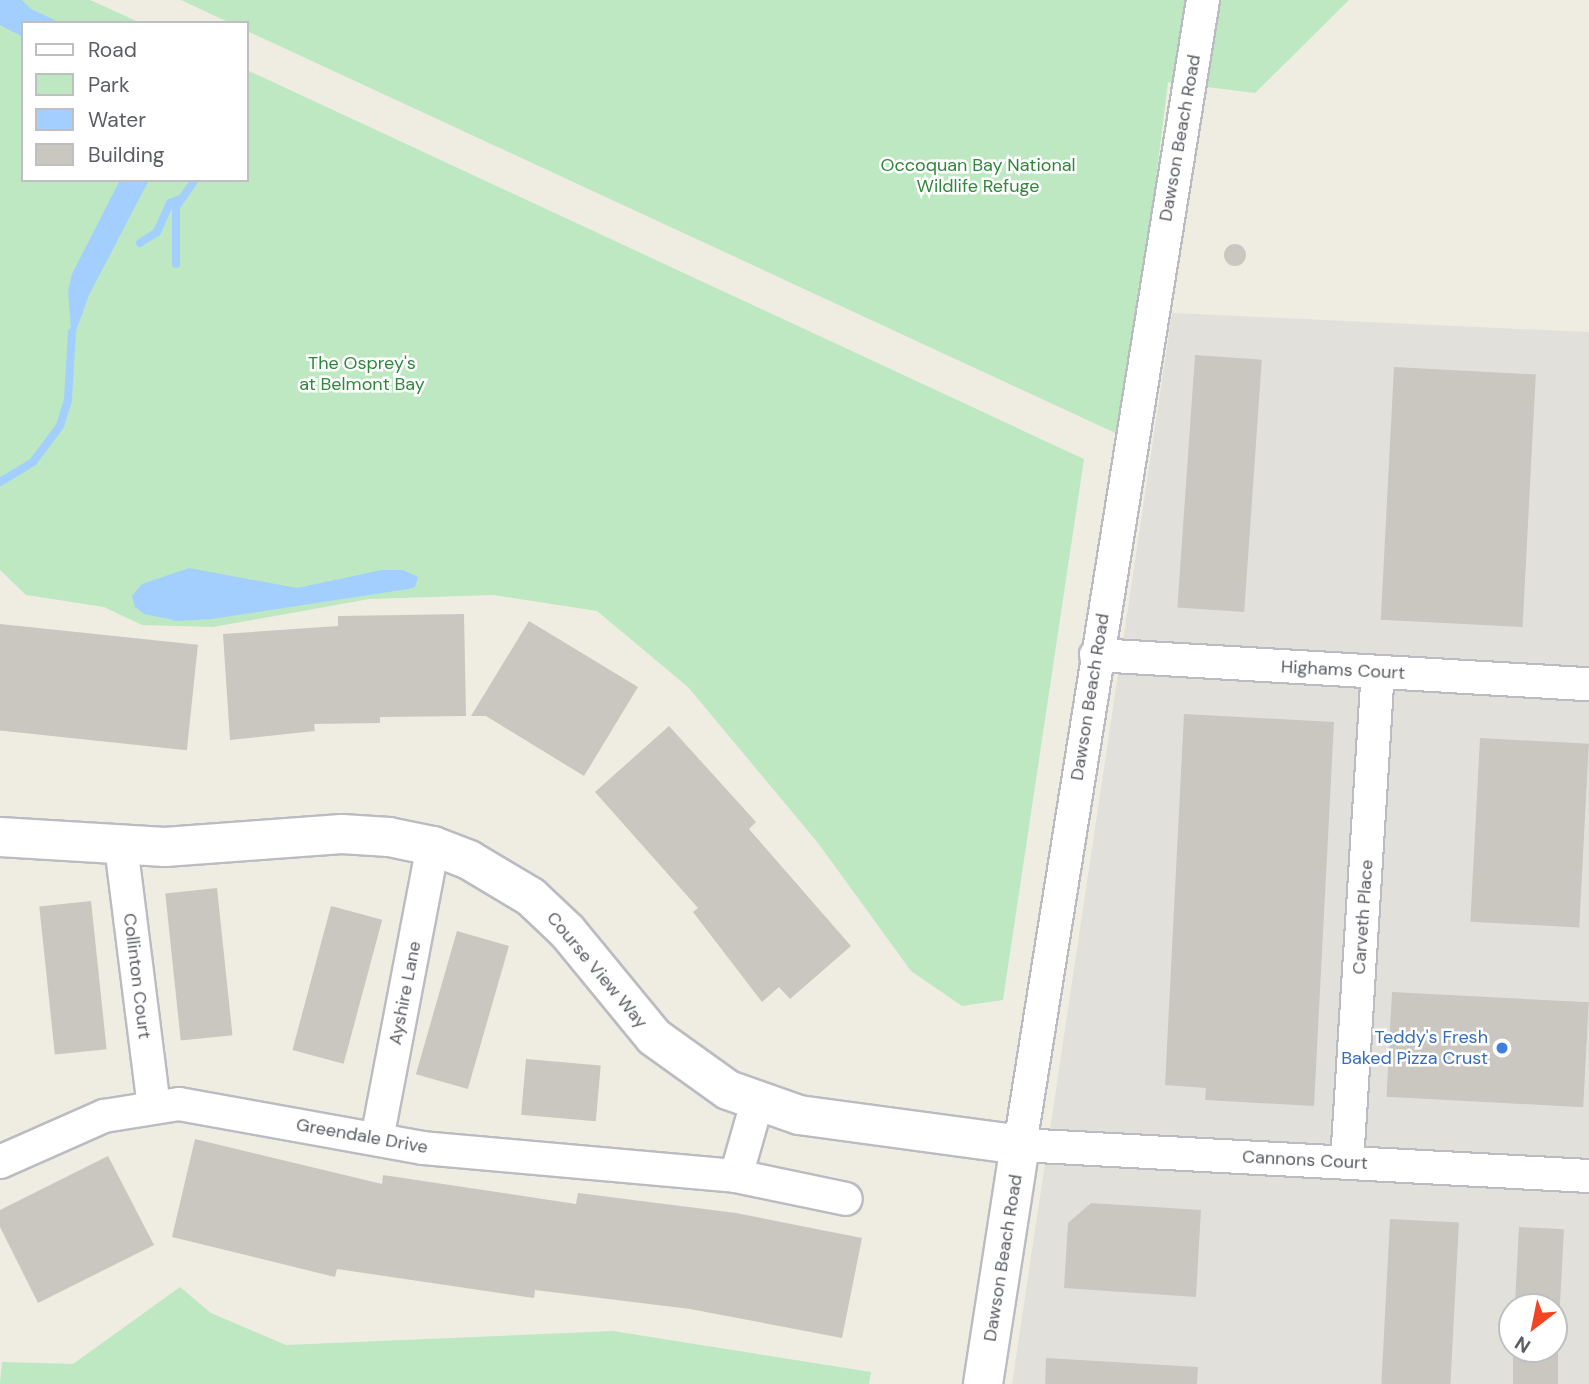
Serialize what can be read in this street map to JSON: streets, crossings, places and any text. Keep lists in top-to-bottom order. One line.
{"streets":{"street":["Dawson Beach Road","Highams Court","Carveth Place","Course View Way","Collinton Court","Ayshire Lane","Greendale Drive","Cannons Court"]},"crossings":[["Dawson Beach Road","Highams Court"],["Dawson Beach Road","Course View Way"],["Dawson Beach Road","Cannons Court"],["Highams Court","Carveth Place"],["Carveth Place","Cannons Court"],["Course View Way","Collinton Court"],["Course View Way","Ayshire Lane"],["Course View Way","Cannons Court"],["Collinton Court","Greendale Drive"],["Ayshire Lane","Greendale Drive"]],"parks":["Occoquan Bay National Wildlife Refuge","The Osprey's at Belmont Bay"],"places":["Teddy's Fresh Baked Pizza Crust"],"legend":["Road","Park","Water","Building"],"north":"bottom left"}
